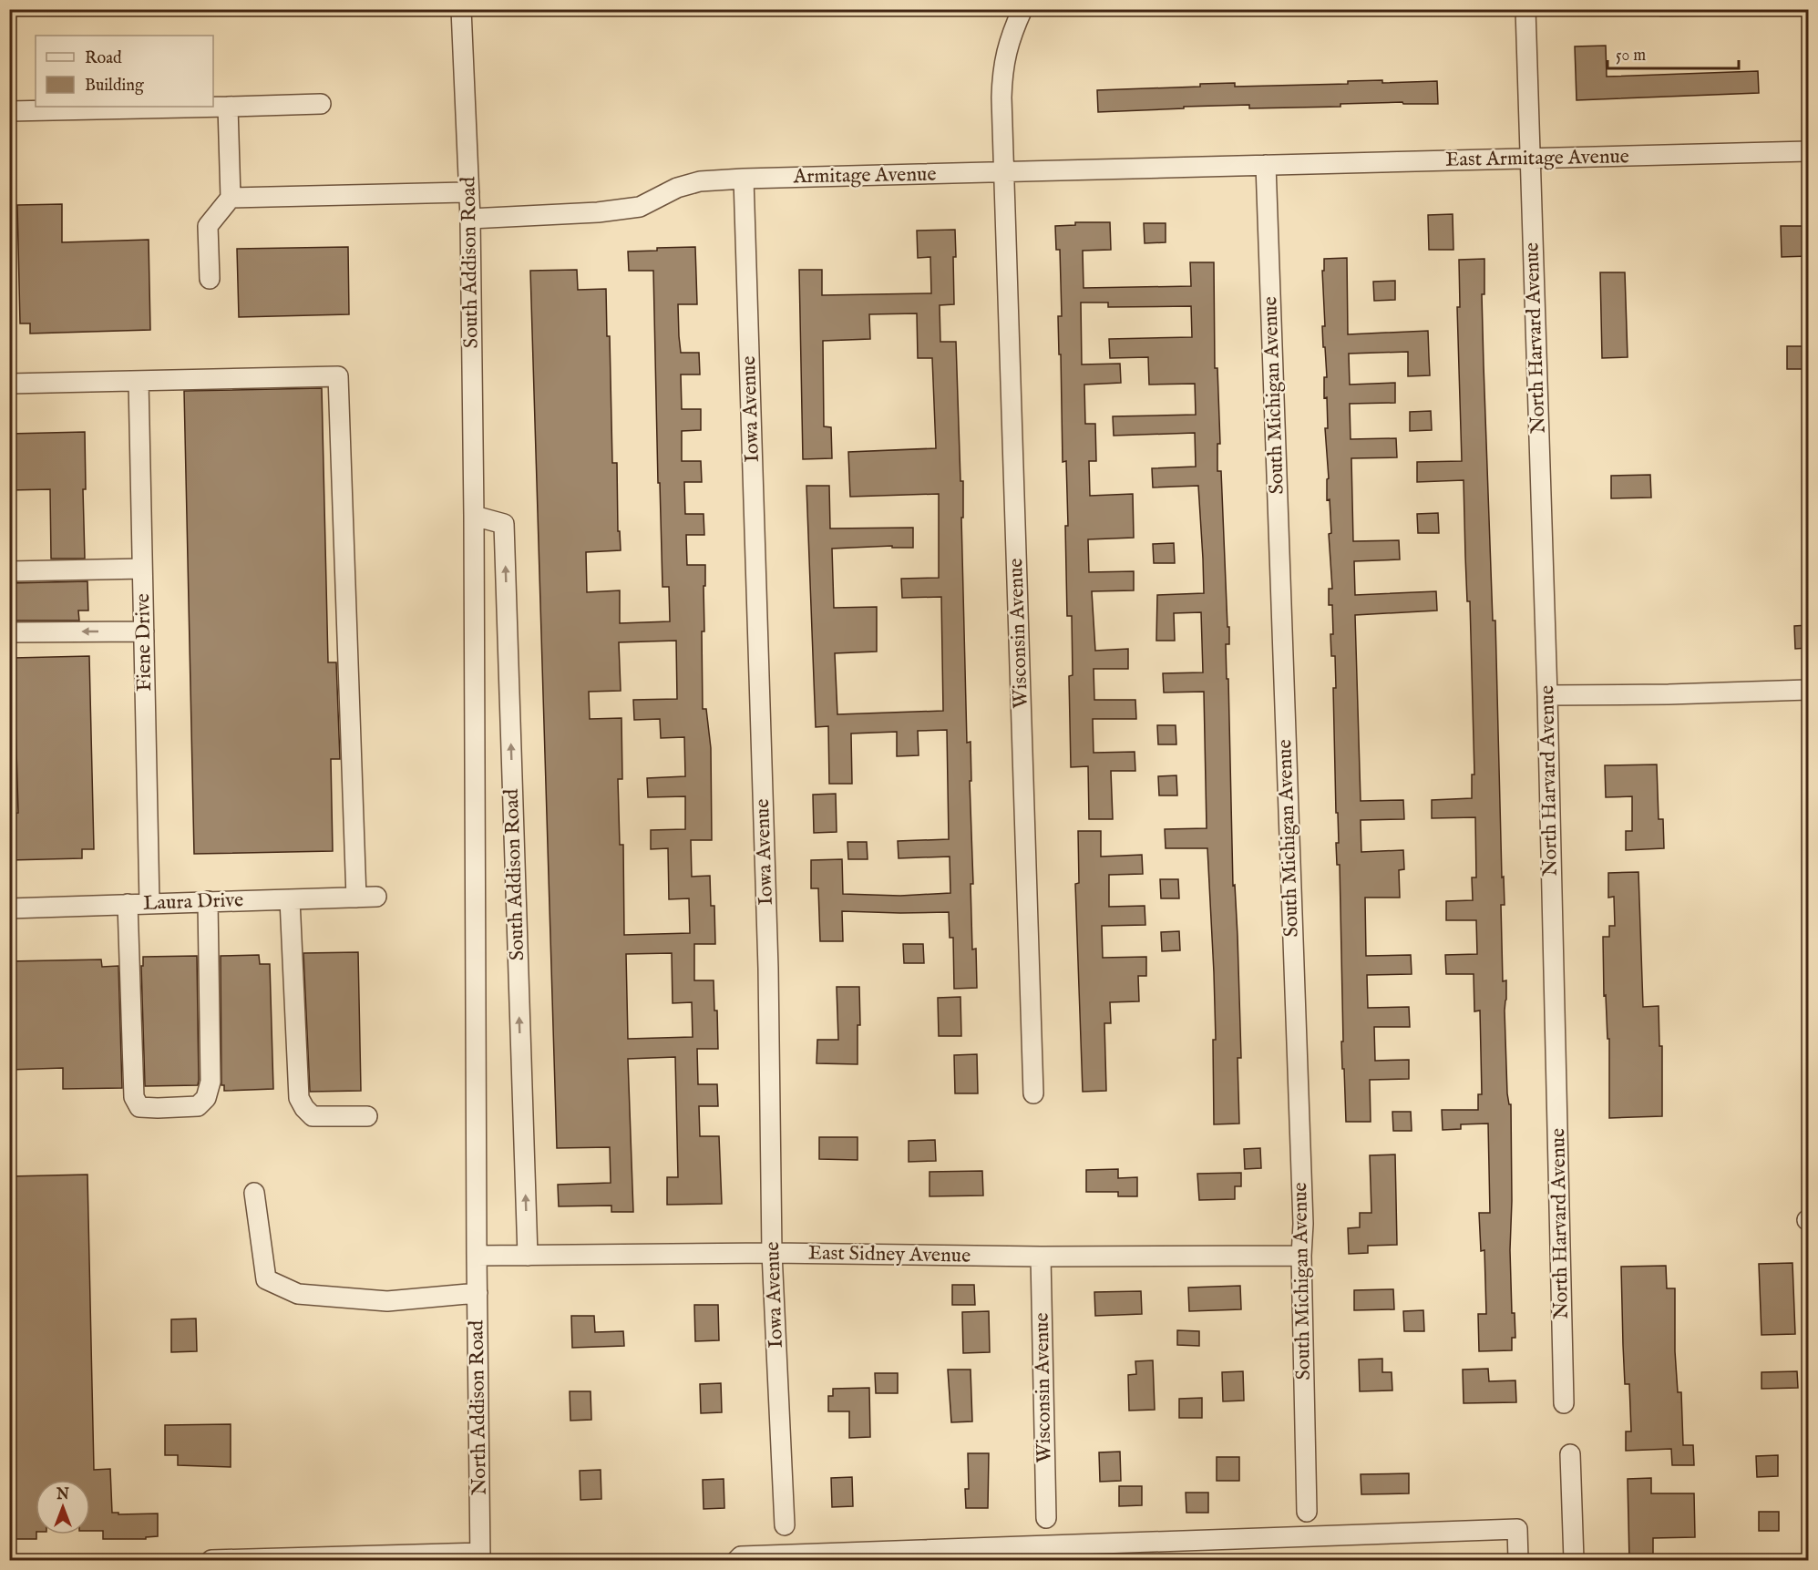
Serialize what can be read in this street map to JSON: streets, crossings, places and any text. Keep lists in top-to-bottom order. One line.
{"streets":{"street":["East Armitage Avenue","Armitage Avenue","South Addison Road","North Harvard Avenue","South Michigan Avenue","Iowa Avenue","Wisconsin Avenue","Fiene Drive","Laura Drive","East Sidney Avenue","North Addison Road"]},"crossings":[["East Armitage Avenue","Armitage Avenue"],["East Armitage Avenue","North Harvard Avenue"],["East Armitage Avenue","South Michigan Avenue"],["Armitage Avenue","South Addison Road"],["Armitage Avenue","South Michigan Avenue"],["Armitage Avenue","Iowa Avenue"],["Armitage Avenue","Wisconsin Avenue"],["South Addison Road","East Sidney Avenue"],["South Addison Road","North Addison Road"],["South Michigan Avenue","East Sidney Avenue"],["Iowa Avenue","East Sidney Avenue"],["Wisconsin Avenue","East Sidney Avenue"],["Fiene Drive","Laura Drive"],["East Sidney Avenue","North Addison Road"]],"legend":["Road","Building"],"scale_bar":"50 m","north":"top"}
